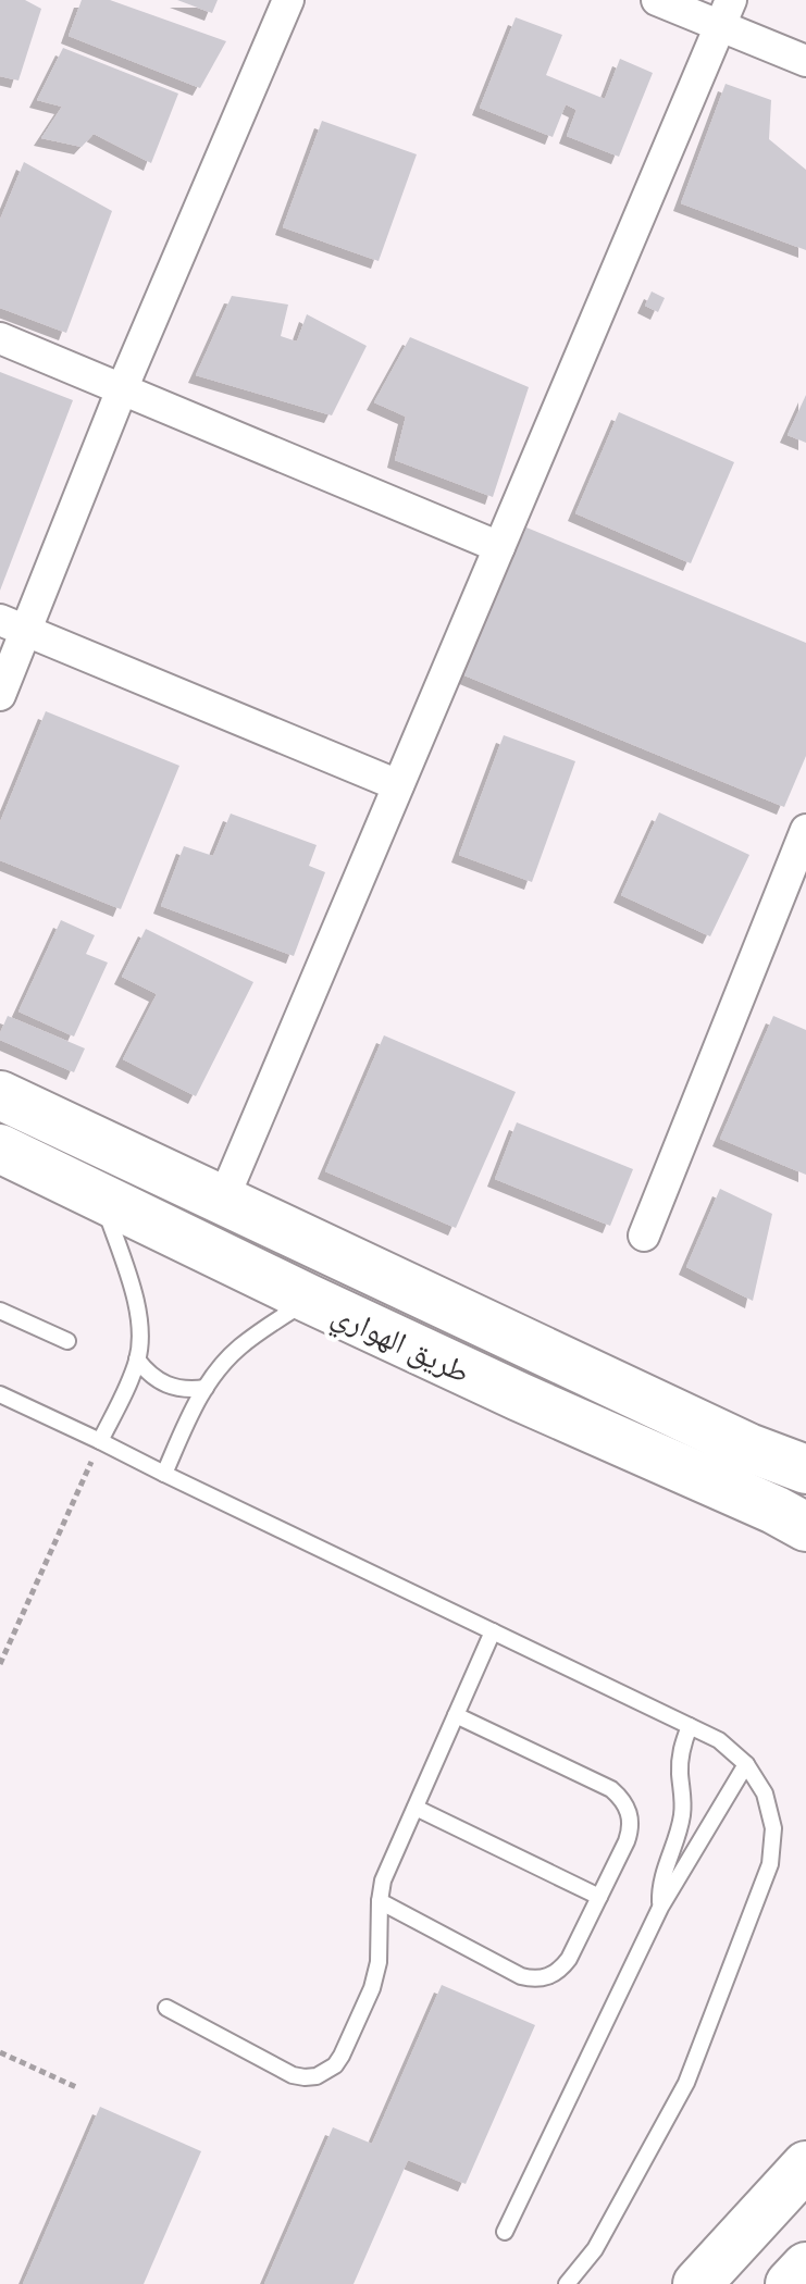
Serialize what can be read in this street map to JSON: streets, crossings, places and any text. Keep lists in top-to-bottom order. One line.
{"streets":{"highway":["طريق الهواري"]}}
